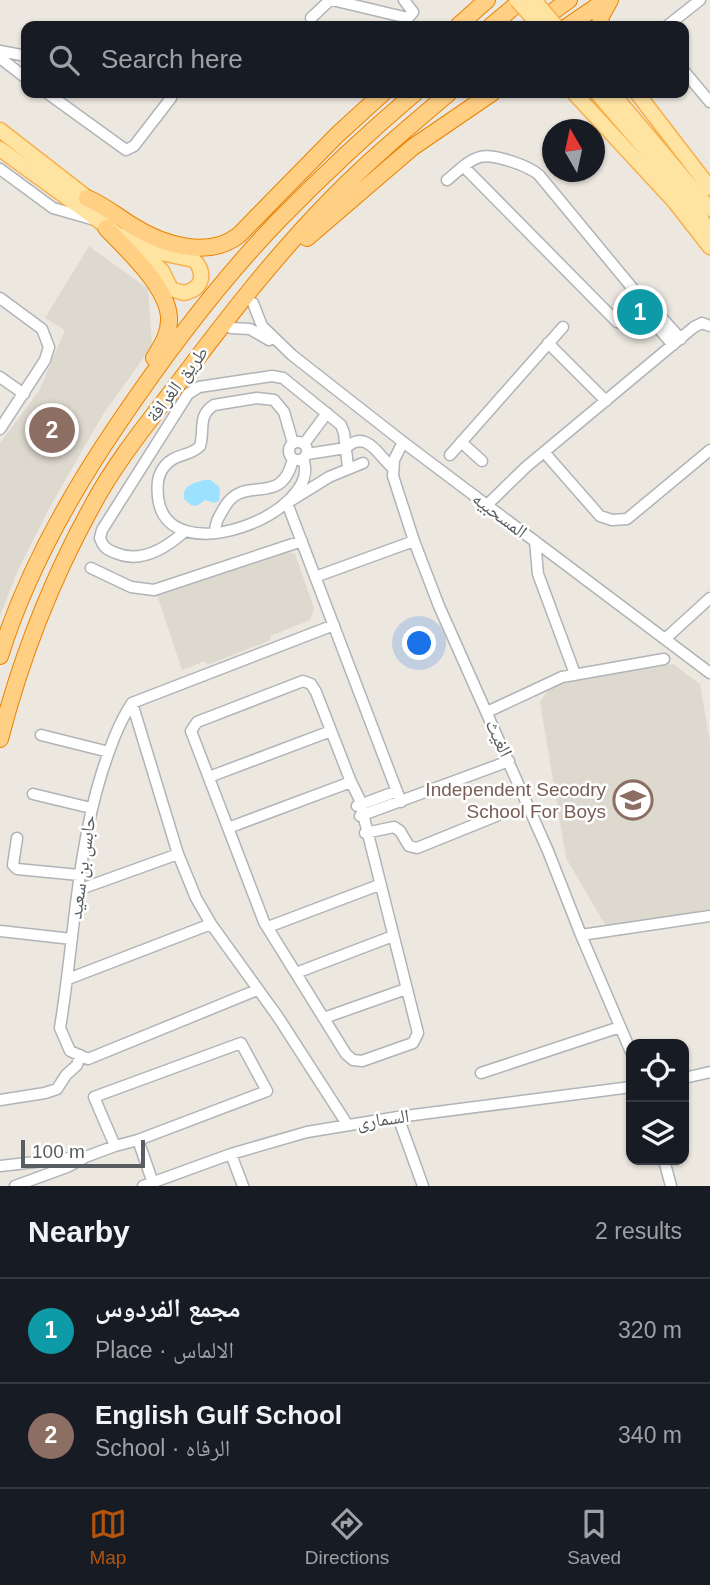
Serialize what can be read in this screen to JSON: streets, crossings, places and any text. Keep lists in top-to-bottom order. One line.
{"streets":{"highway":["طريق الغرافة"],"street":["المسحبيه","الغيث","حابس بن سعيد","السمارى"]},"places":{"school or university":["Independent Secodry School For Boys"]},"scale_bar":"100 m","north":"top","page":{"search":"Search here","pins":["1","2"],"scale":"100 m","heading":["Nearby","2 results"],"list":[{"mark":"1","name":"مجمع الفردوس","note":"Place · الالماس","value":"320 m"},{"mark":"2","name":"English Gulf School","note":"School · الرفاه","value":"340 m"}],"nav":["Map","Directions","Saved"]}}
